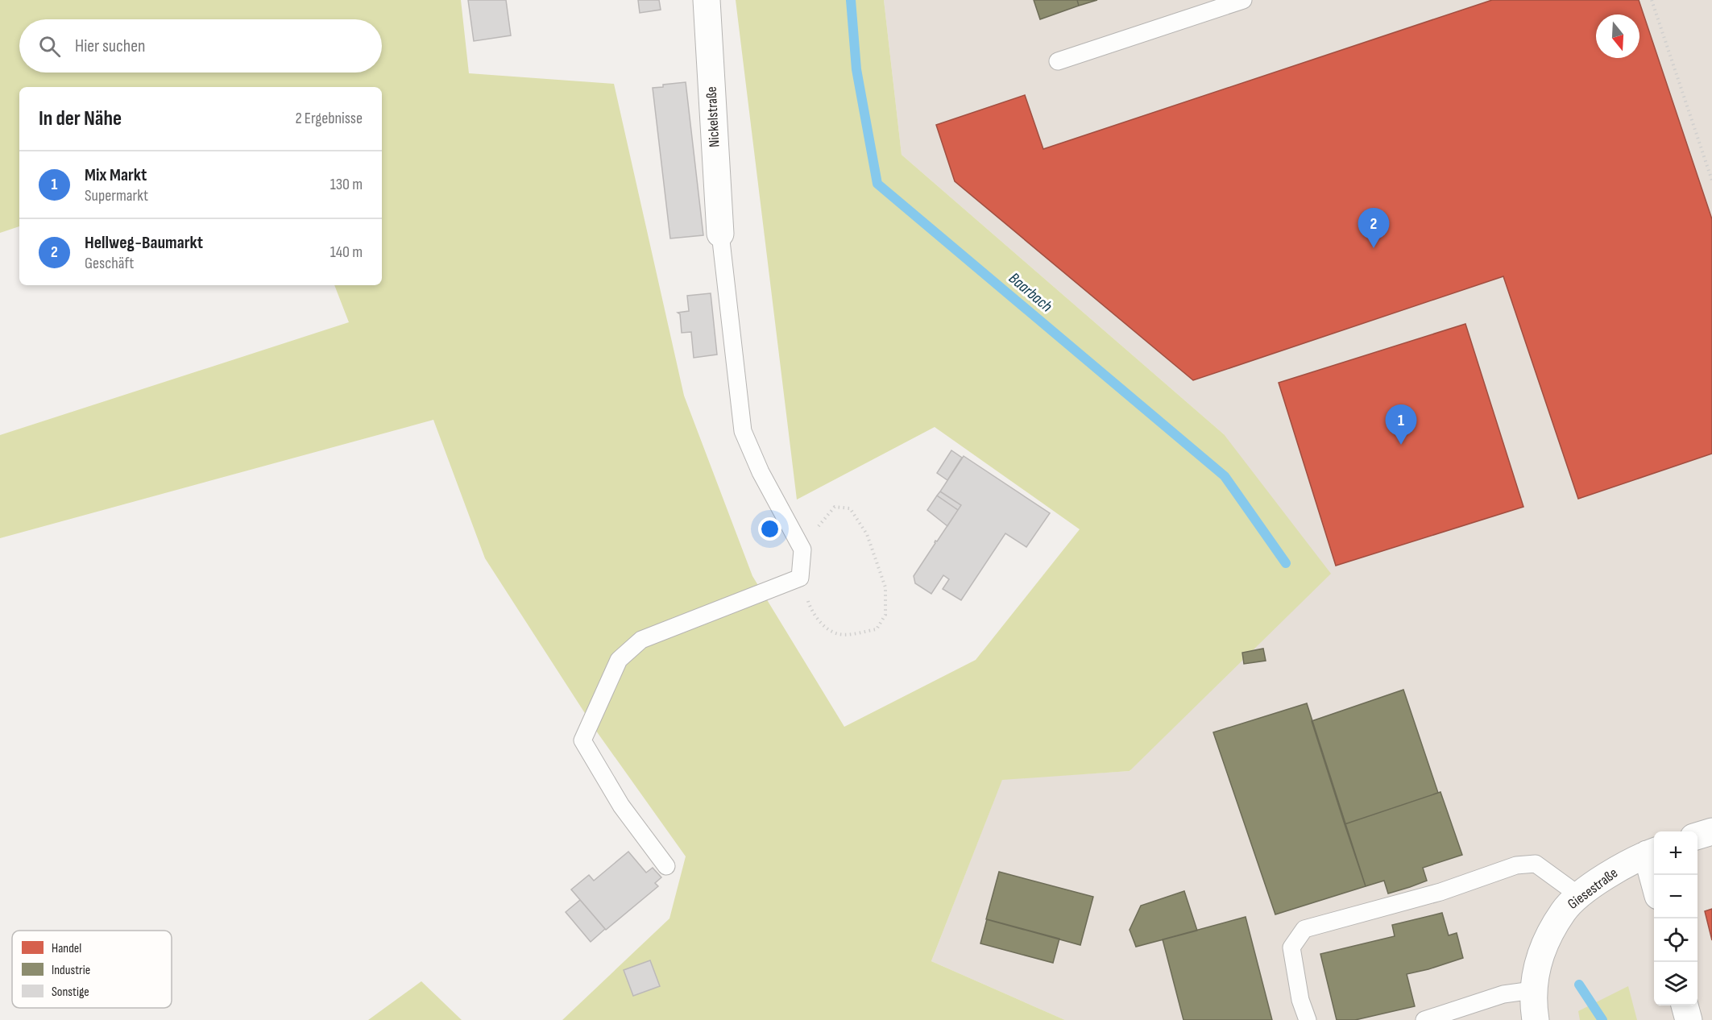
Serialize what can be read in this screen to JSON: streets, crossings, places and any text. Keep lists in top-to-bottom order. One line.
{"streets":{"street":["Nickelstraße","Giesestraße"]},"water":["Baarbach"],"legend":["Handel","Industrie","Sonstige"],"north":"bottom","page":{"search":"Hier suchen","heading":["In der Nähe","2 Ergebnisse"],"list":[{"mark":"1","name":"Mix Markt","note":"Supermarkt","value":"130 m"},{"mark":"2","name":"Hellweg-Baumarkt","note":"Geschäft","value":"140 m"}],"pins":["2","1"],"map_buttons":["+","−"]}}
